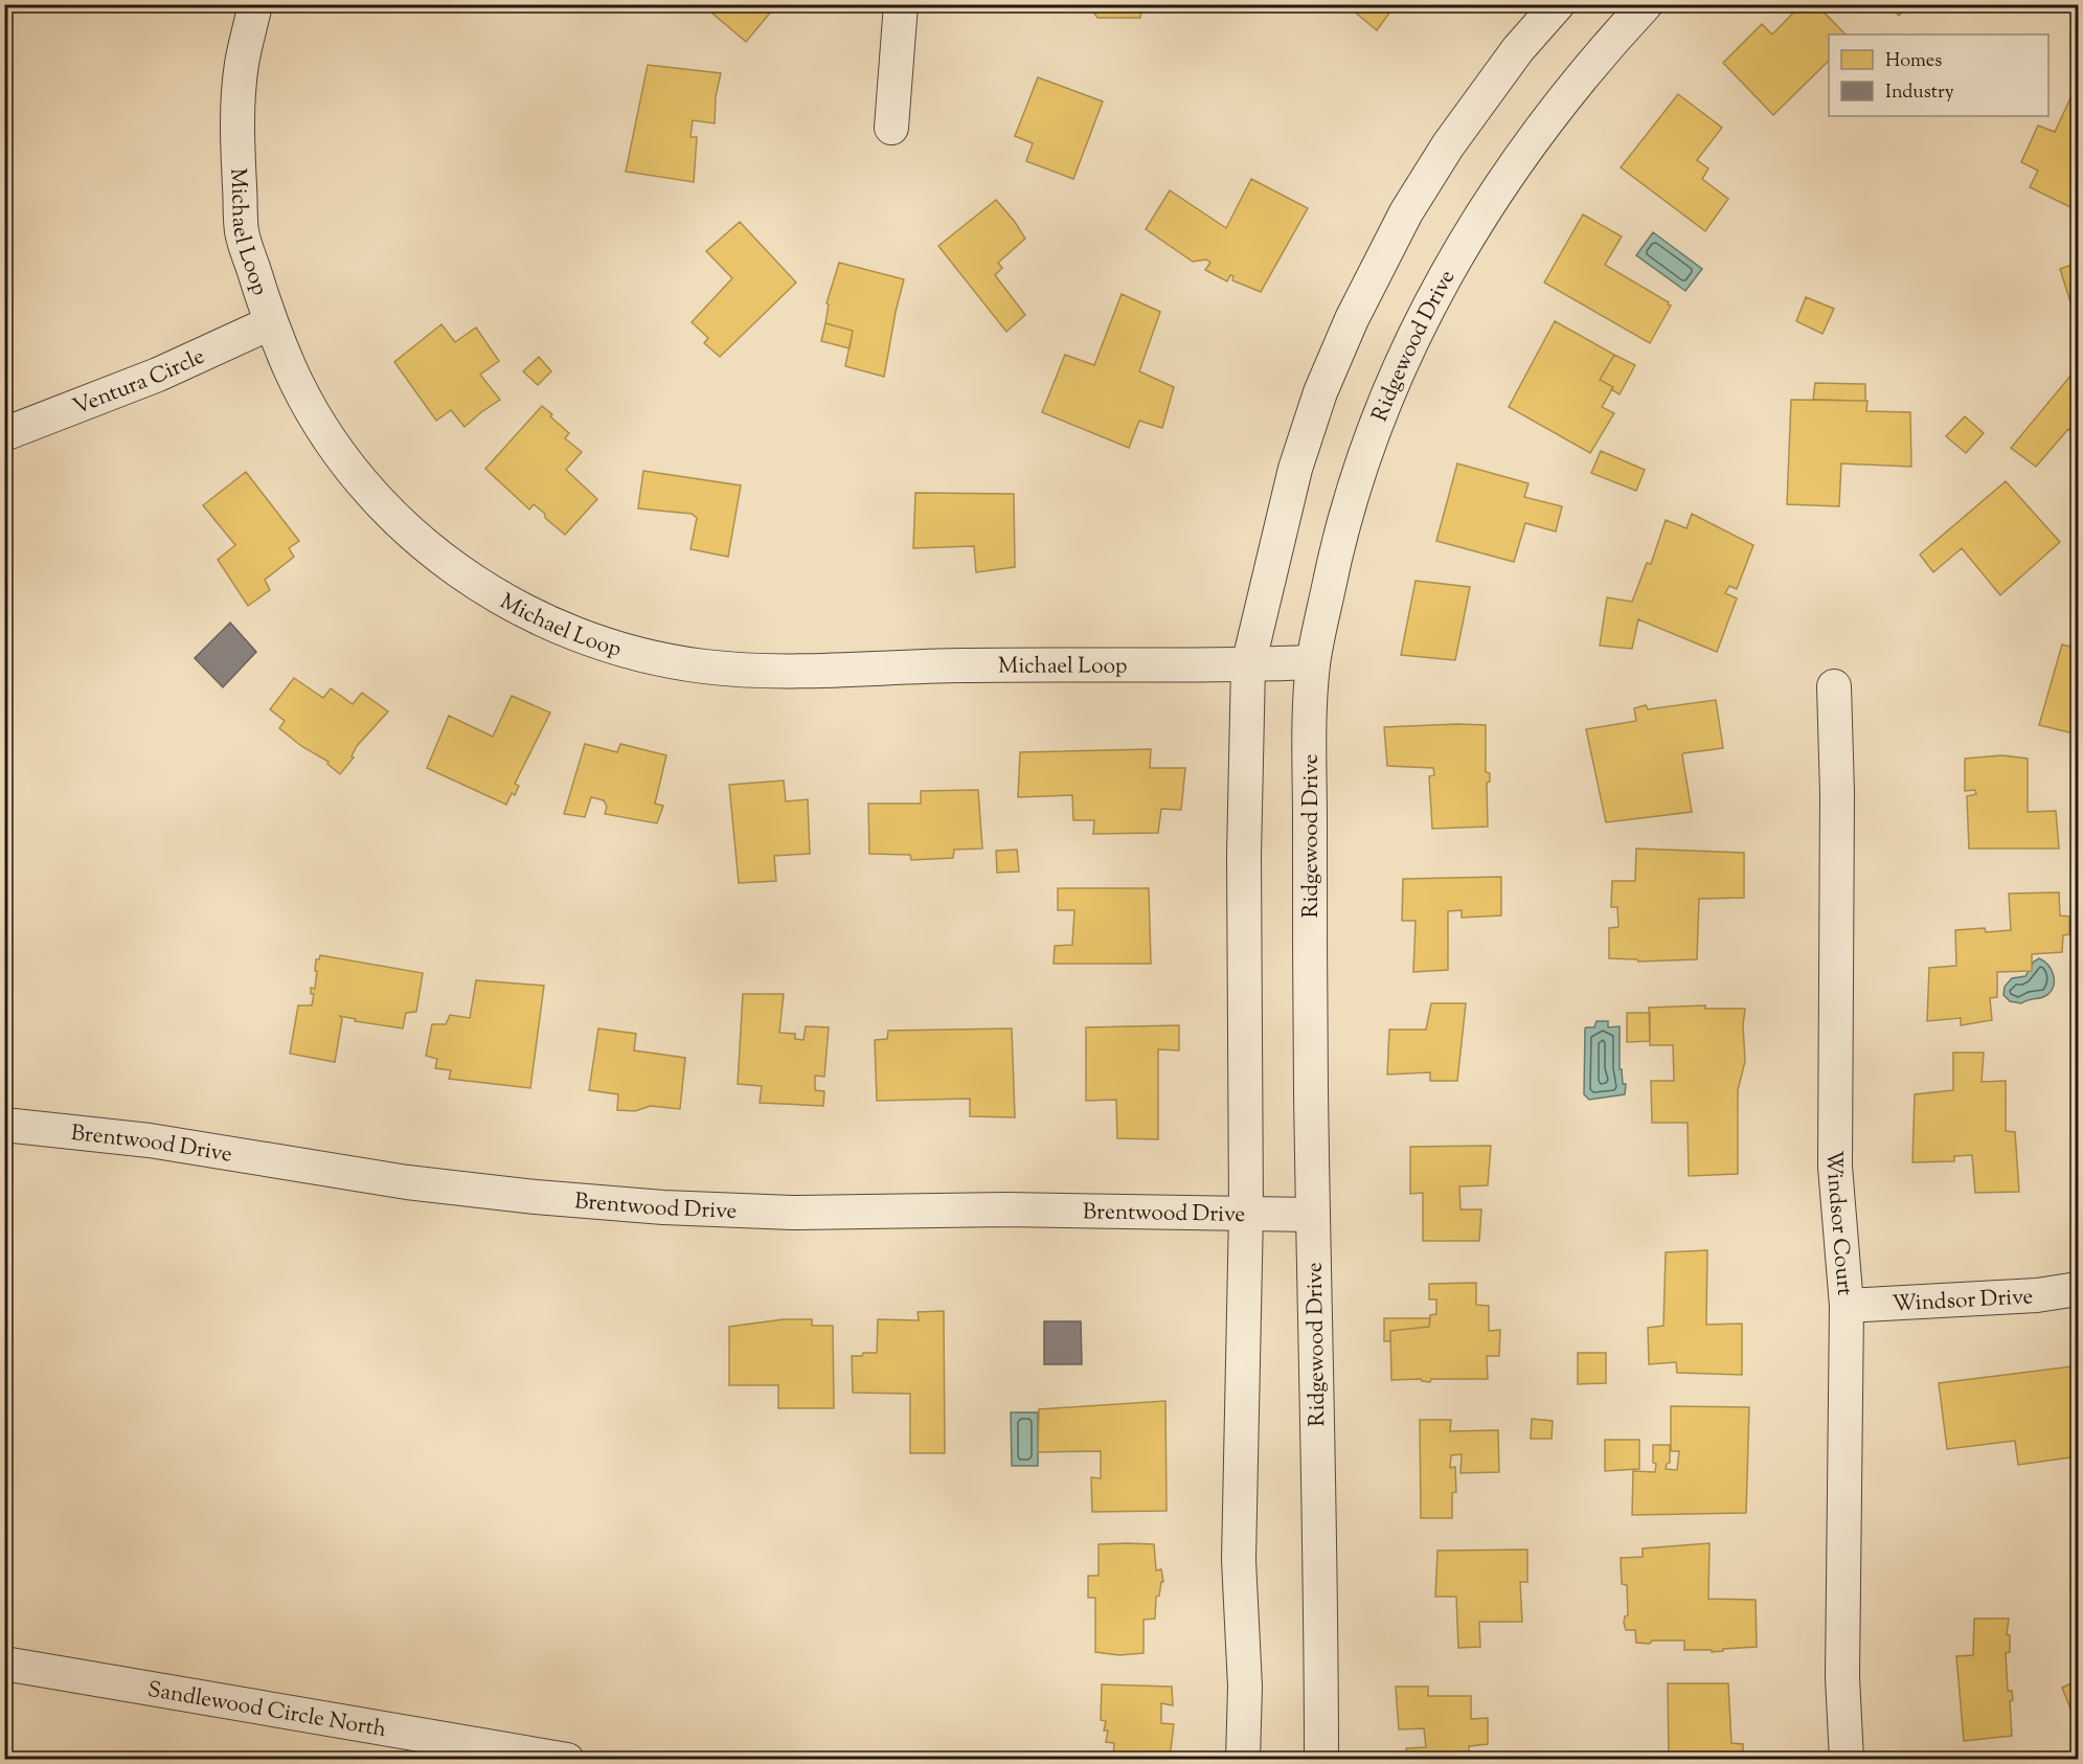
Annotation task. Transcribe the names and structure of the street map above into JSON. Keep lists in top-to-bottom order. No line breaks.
{"streets":{"street":["Michael Loop","Ridgewood Drive","Ventura Circle","Brentwood Drive","Windsor Court","Windsor Drive","Sandlewood Circle North"]},"crossings":[["Michael Loop","Ridgewood Drive"],["Michael Loop","Ventura Circle"],["Ridgewood Drive","Brentwood Drive"],["Windsor Court","Windsor Drive"]],"legend":["Homes","Industry"]}
